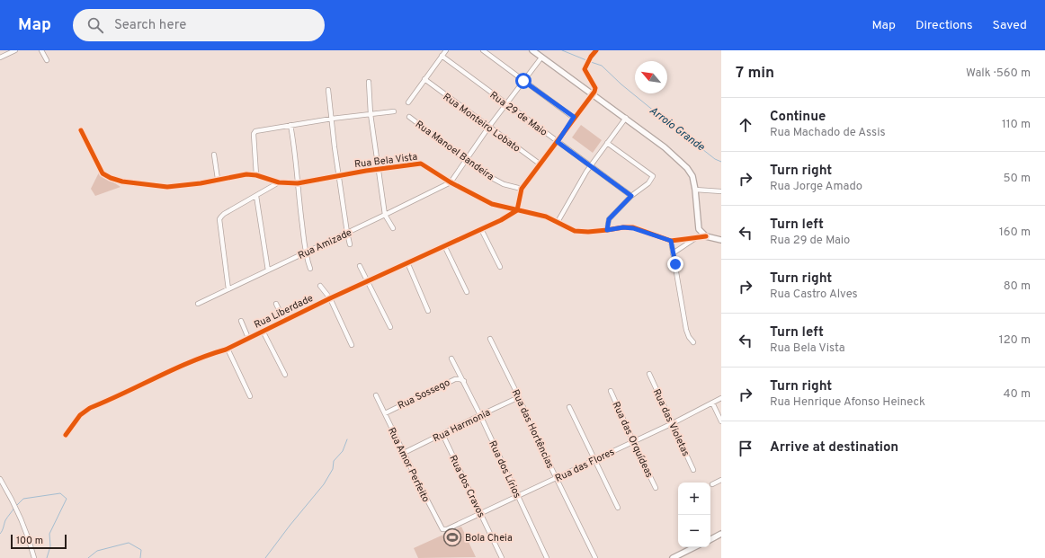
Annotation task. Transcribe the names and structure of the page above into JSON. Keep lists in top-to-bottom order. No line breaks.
{"streets":{"main road":["Rua Bela Vista"],"street":["Rua 29 de Maio","Rua Monteiro Lobato","Rua Manoel Bandeira","Rua Amizade","Rua Liberdade","Rua Sossego","Rua das Violetas","Rua Harmonia","Rua das Hortências","Rua das Orquídeas","Rua Amor Perfeito","Rua das Flores","Rua dos Lírios","Rua dos Cravos"]},"crossings":[["Rua Bela Vista","Rua Amizade"],["Rua Bela Vista","Rua Liberdade"],["Rua Sossego","Rua Amor Perfeito"],["Rua Sossego","Rua dos Lírios"],["Rua das Violetas","Rua das Flores"],["Rua Harmonia","Rua das Hortências"],["Rua Harmonia","Rua Amor Perfeito"],["Rua Harmonia","Rua dos Lírios"],["Rua Harmonia","Rua dos Cravos"],["Rua das Hortências","Rua das Flores"],["Rua das Orquídeas","Rua das Flores"],["Rua Amor Perfeito","Rua das Flores"],["Rua das Flores","Rua dos Lírios"],["Rua das Flores","Rua dos Cravos"]],"water":["Arroio Grande"],"places":{"sports":["Bola Cheia"]},"scale_bar":"100 m","north":"top left","page":{"header":"Map","search":"Search here","nav":["Map","Directions","Saved"],"heading":["7 min","Walk · 560 m"],"list":[["Continue","Rua Machado de Assis","110 m"],["Turn right","Rua Jorge Amado","50 m"],["Turn left","Rua 29 de Maio","160 m"],["Turn right","Rua Castro Alves","80 m"],["Turn left","Rua Bela Vista","120 m"],["Turn right","Rua Henrique Afonso Heineck","40 m"],"Arrive at destination"],"map_buttons":["+","−"],"scale":"100 m"}}
